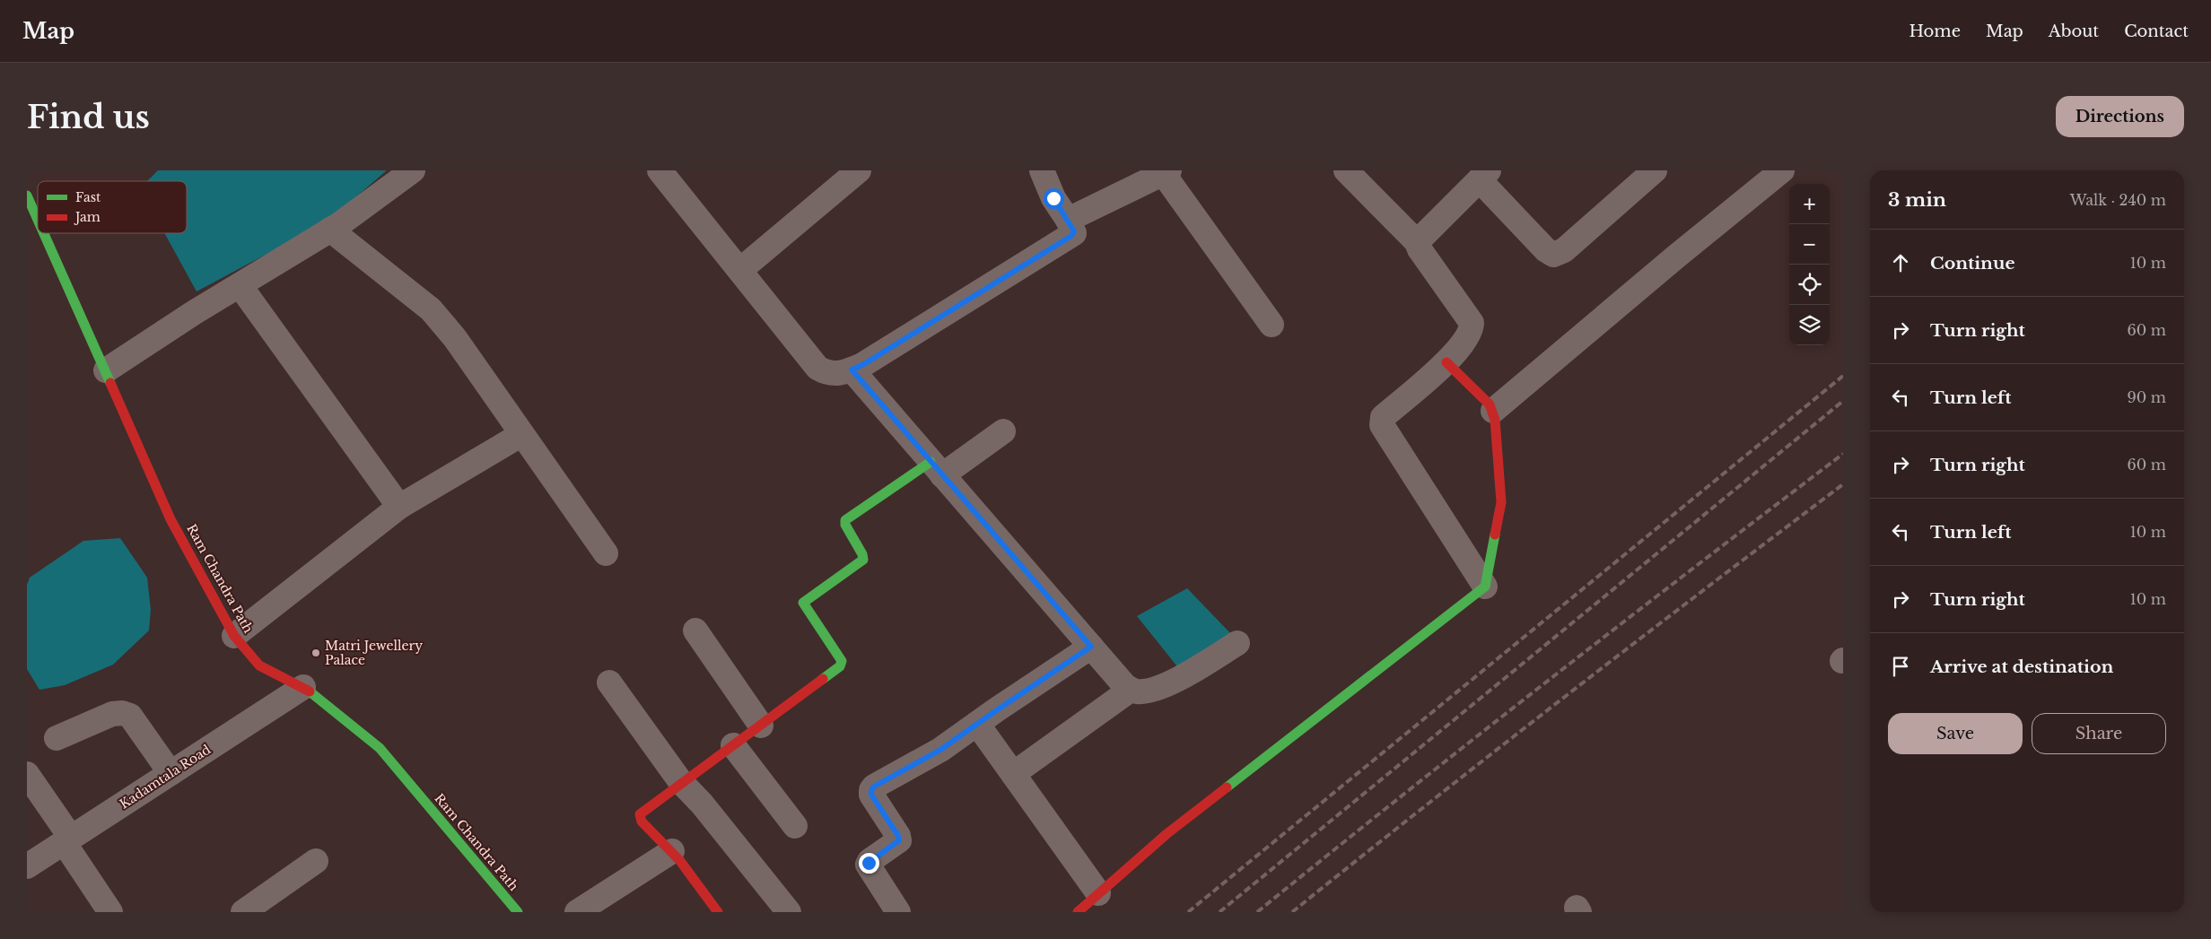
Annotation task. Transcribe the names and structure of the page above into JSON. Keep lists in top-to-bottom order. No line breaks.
{"streets":{"street":["Ram Chandra Path","Kadamtala Road"]},"crossings":[["Ram Chandra Path","Kadamtala Road"]],"places":["Matri Jewellery Palace"],"legend":["Fast","Jam"],"page":{"header":"Map","nav":["Home","Map","About","Contact"],"buttons":["Directions",["Save","Share"]],"title":"Find us","heading":["3 min","Walk · 240 m"],"map_buttons":["+","−"],"list":[["Continue","10 m"],["Turn right","60 m"],["Turn left","90 m"],["Turn right","60 m"],["Turn left","10 m"],["Turn right","10 m"],"Arrive at destination"]}}
